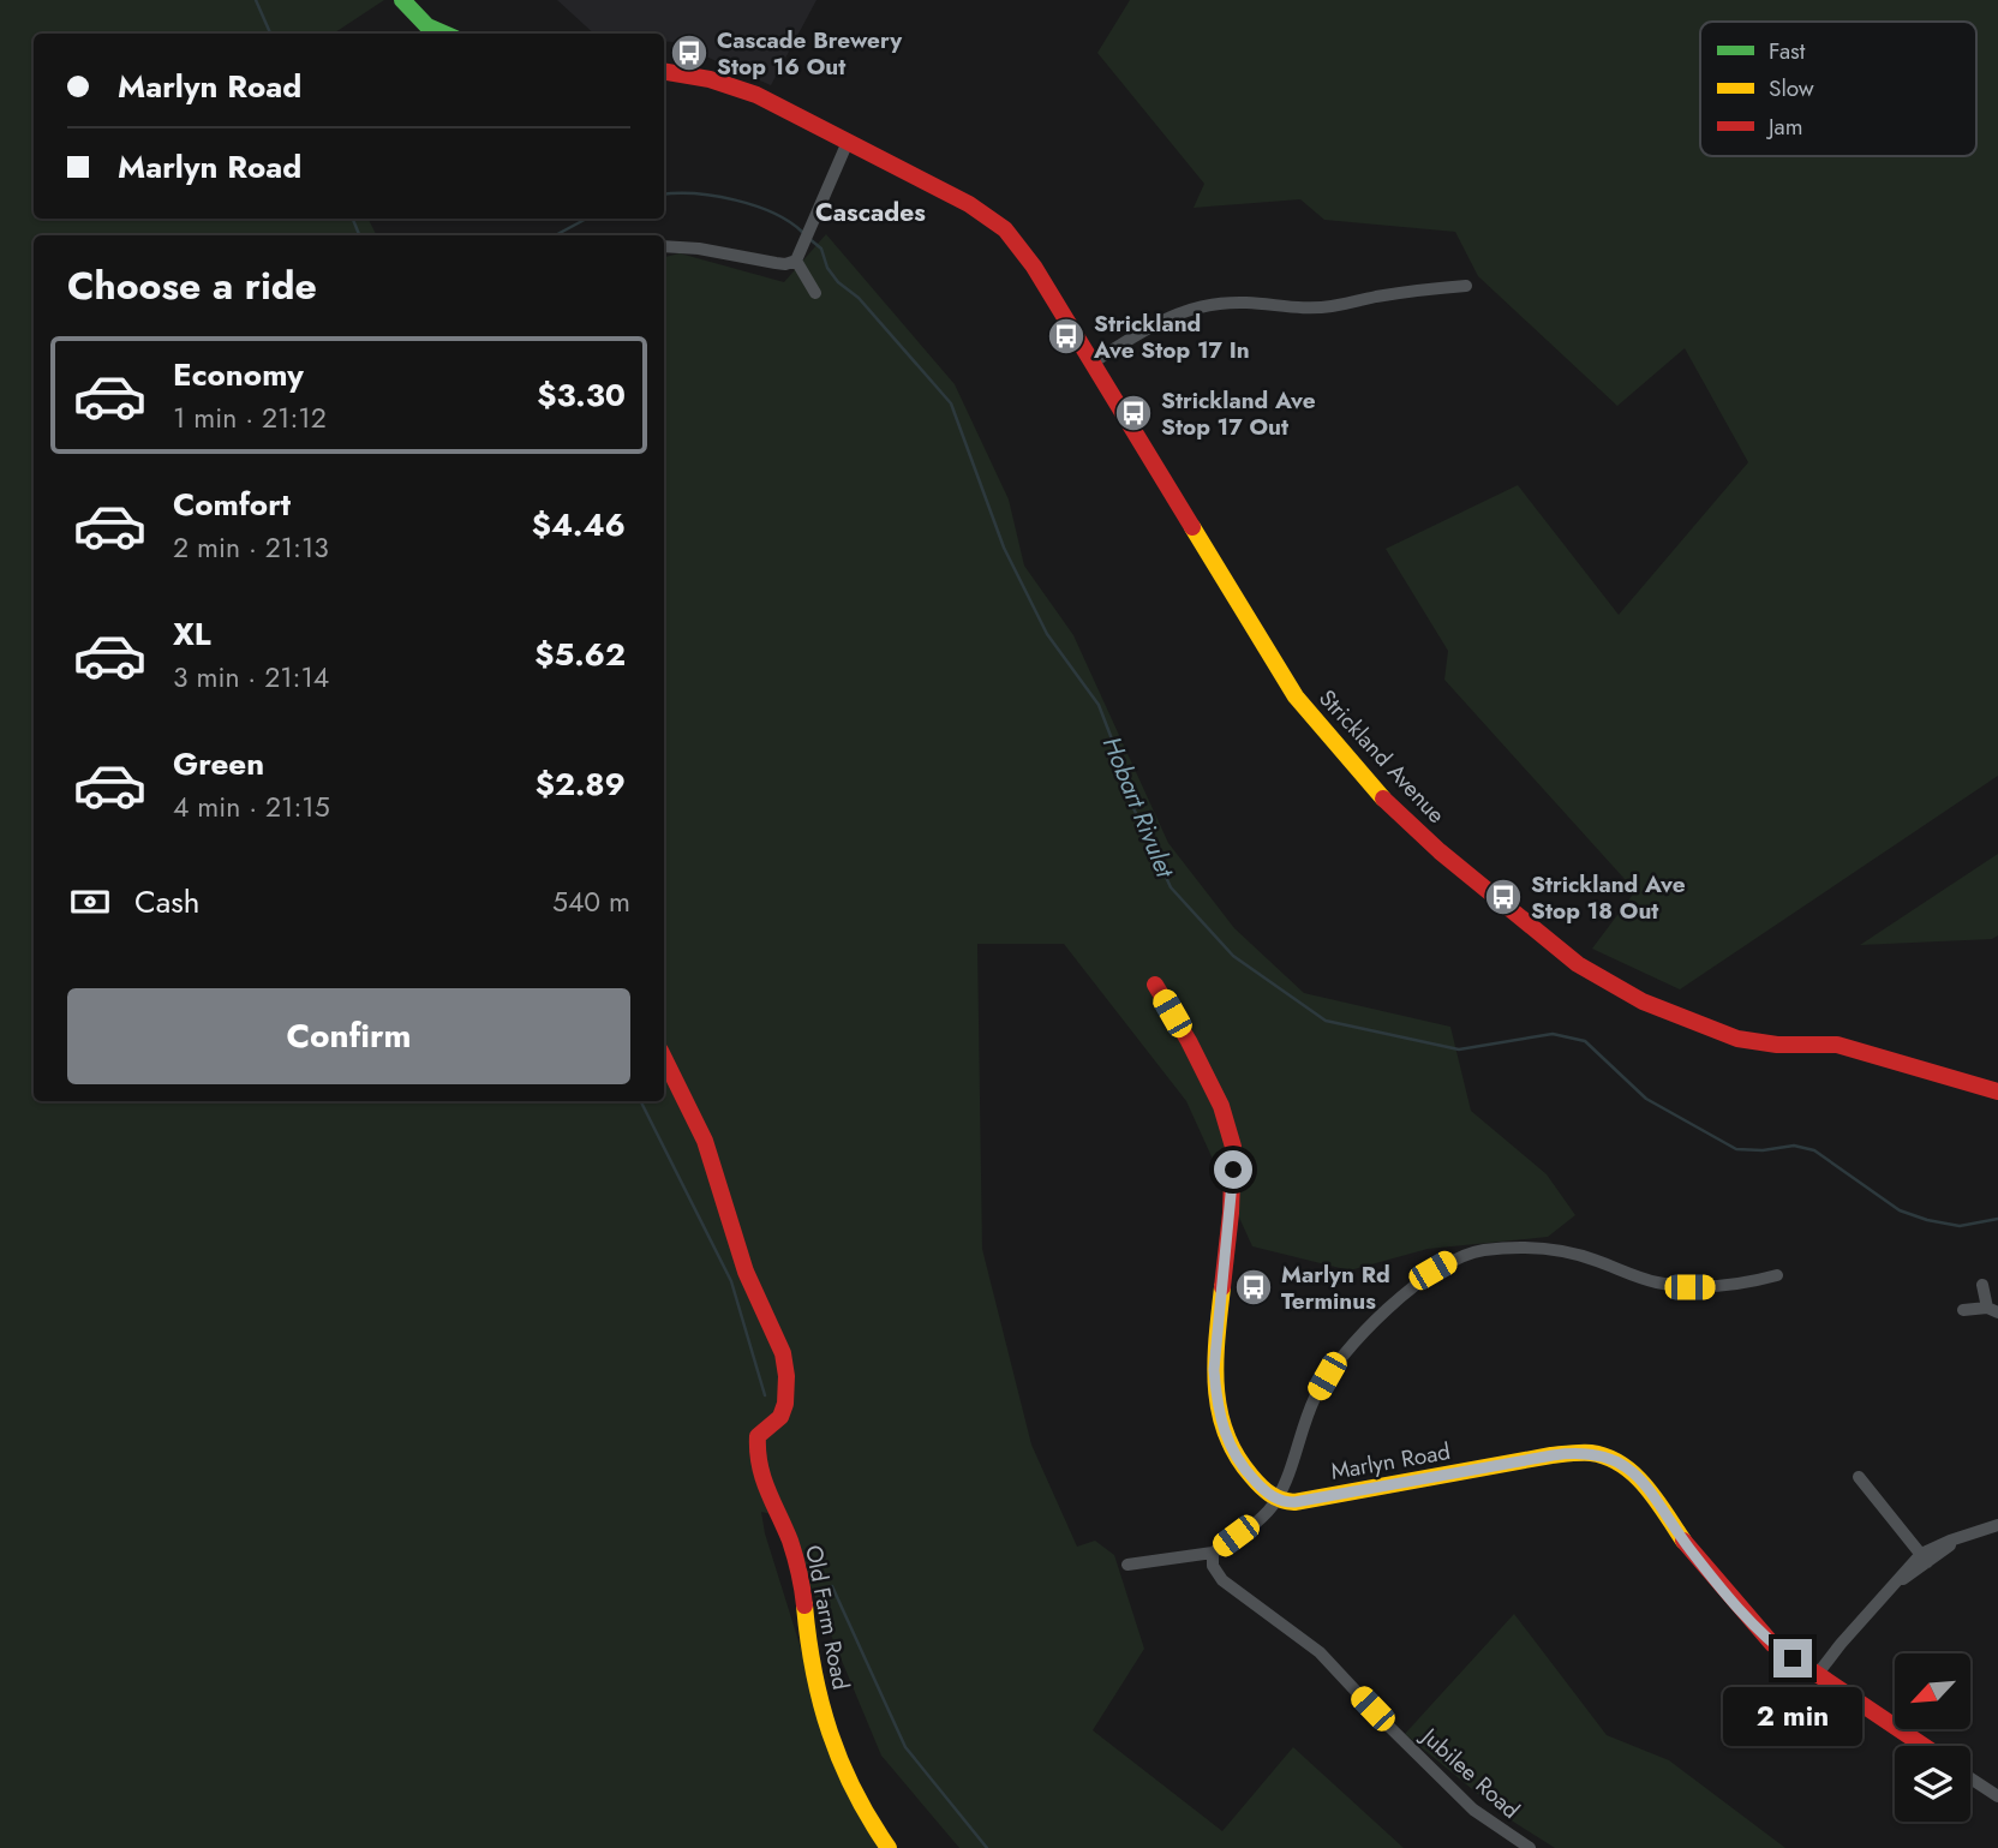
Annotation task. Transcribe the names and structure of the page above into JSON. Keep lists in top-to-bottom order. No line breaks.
{"streets":{"street":["Strickland Avenue","Marlyn Road","Old Farm Road","Jubilee Road"]},"districts":["Cascades"],"water":["Hobart Rivulet"],"places":{"bus stop":["Cascade Brewery Stop 16 Out","Strickland Ave Stop 17 In","Strickland Ave Stop 17 Out","Strickland Ave Stop 18 Out","Marlyn Rd Terminus"]},"legend":["Fast","Slow","Jam"],"north":"bottom left","page":{"banner":["Marlyn Road","Marlyn Road"],"heading":"Choose a ride","list":[{"name":"Economy","note":"1 min · 21:12","value":"$3.30"},{"name":"Comfort","note":"2 min · 21:13","value":"$4.46"},{"name":"XL","note":"3 min · 21:14","value":"$5.62"},{"name":"Green","note":"4 min · 21:15","value":"$2.89"}],"pay":["Cash","540 m"],"buttons":"Confirm","bubble":"2 min"}}
